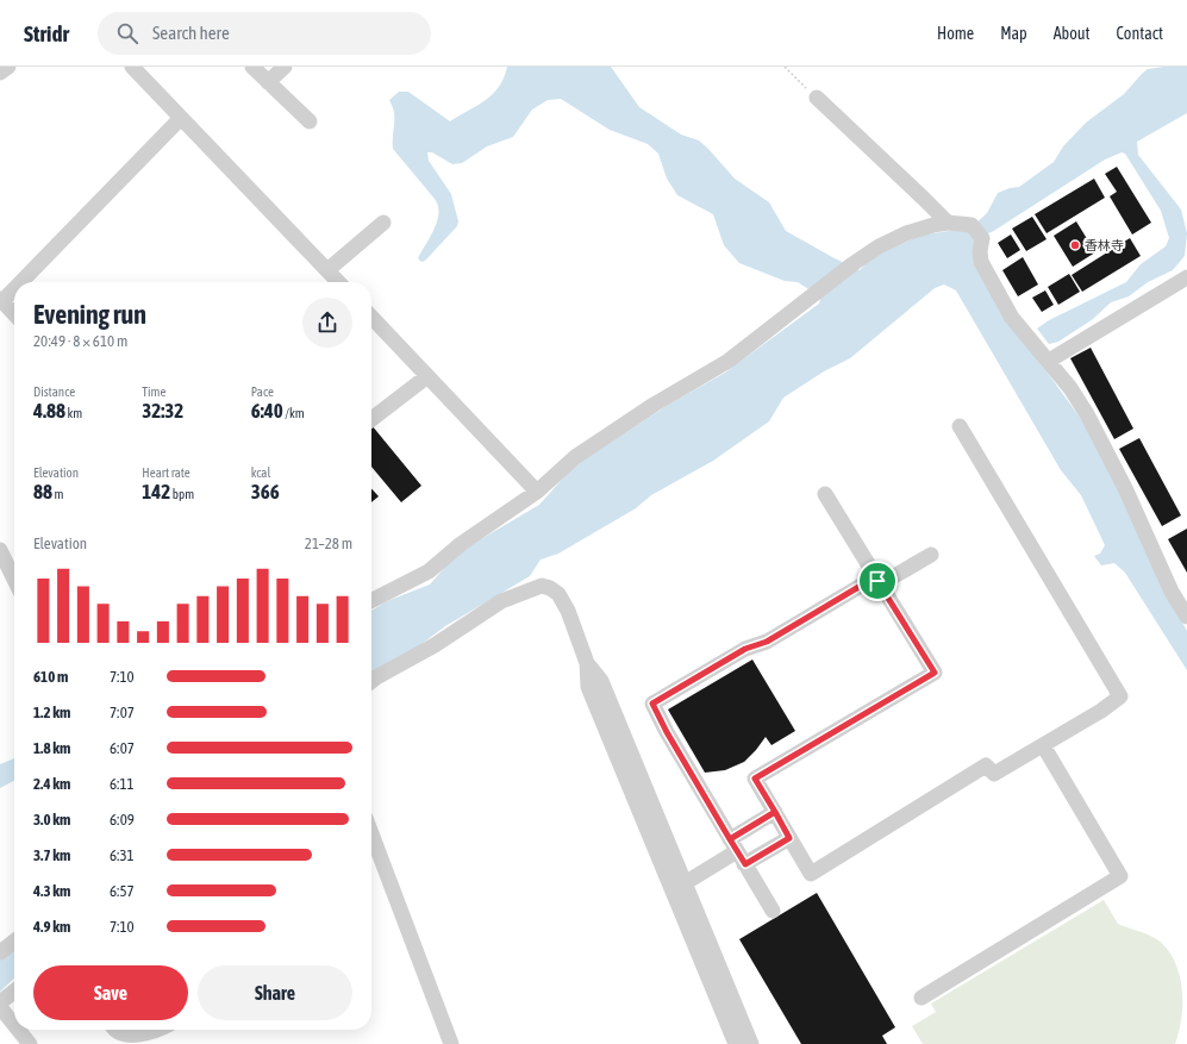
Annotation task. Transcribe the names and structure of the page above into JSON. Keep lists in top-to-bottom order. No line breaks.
{"places":["香林寺"],"page":{"header":"Stridr","search":"Search here","nav":["Home","Map","About","Contact"],"heading":["Evening run","20:49 · 8 × 610 m"],"stats":[["Distance","4.88 km"],["Time","32:32"],["Pace","6:40 /km"],["Elevation","88 m"],["Heart rate","142 bpm"],["kcal","366"]],"chart":["Elevation","21–28 m"],"list":[{"name":"610 m","note":"7:10"},{"name":"1.2 km","note":"7:07"},{"name":"1.8 km","note":"6:07"},{"name":"2.4 km","note":"6:11"},{"name":"3.0 km","note":"6:09"},{"name":"3.7 km","note":"6:31"},{"name":"4.3 km","note":"6:57"},{"name":"4.9 km","note":"7:10"}],"buttons":["Save","Share"]}}
